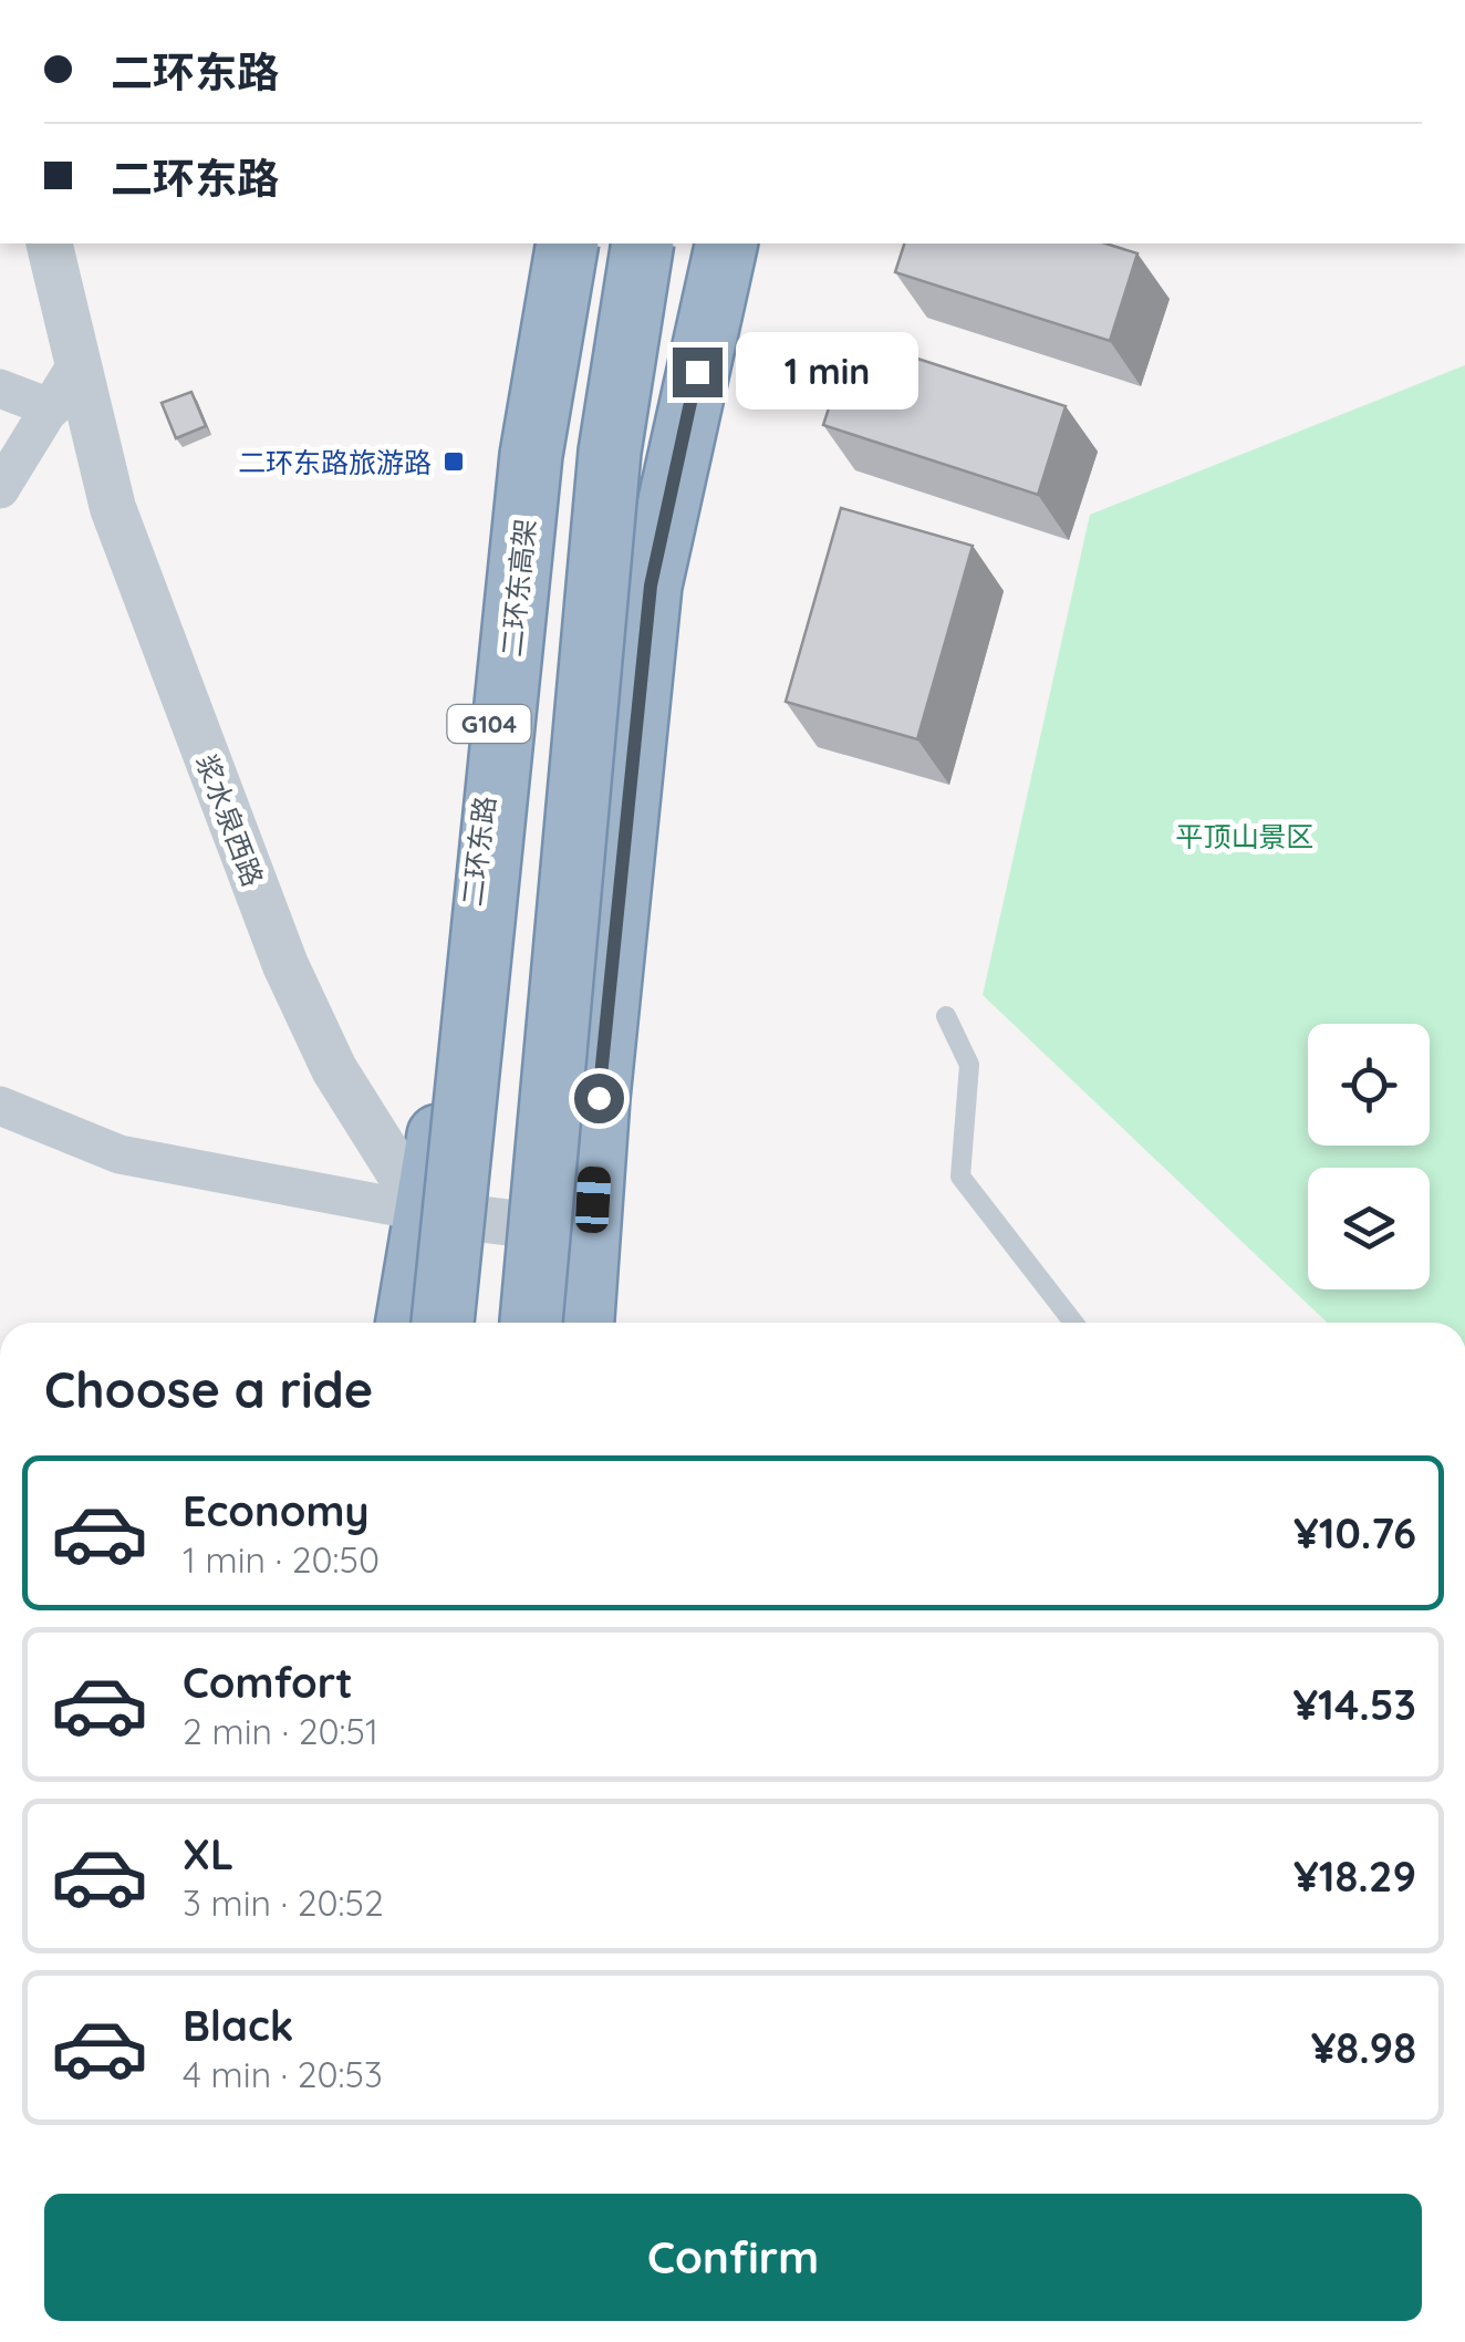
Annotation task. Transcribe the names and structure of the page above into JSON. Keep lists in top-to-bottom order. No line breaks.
{"streets":{"highway":["二环东高架","G104","二环东路"],"street":["浆水泉西路"]},"crossings":[["浆水泉西路","二环东路"]],"parks":["平顶山景区"],"places":{"transit":["二环东路旅游路"]},"page":{"banner":["二环东路","二环东路"],"bubble":"1 min","heading":"Choose a ride","list":[{"name":"Economy","note":"1 min · 20:50","value":"¥10.76"},{"name":"Comfort","note":"2 min · 20:51","value":"¥14.53"},{"name":"XL","note":"3 min · 20:52","value":"¥18.29"},{"name":"Black","note":"4 min · 20:53","value":"¥8.98"}],"buttons":"Confirm"}}
